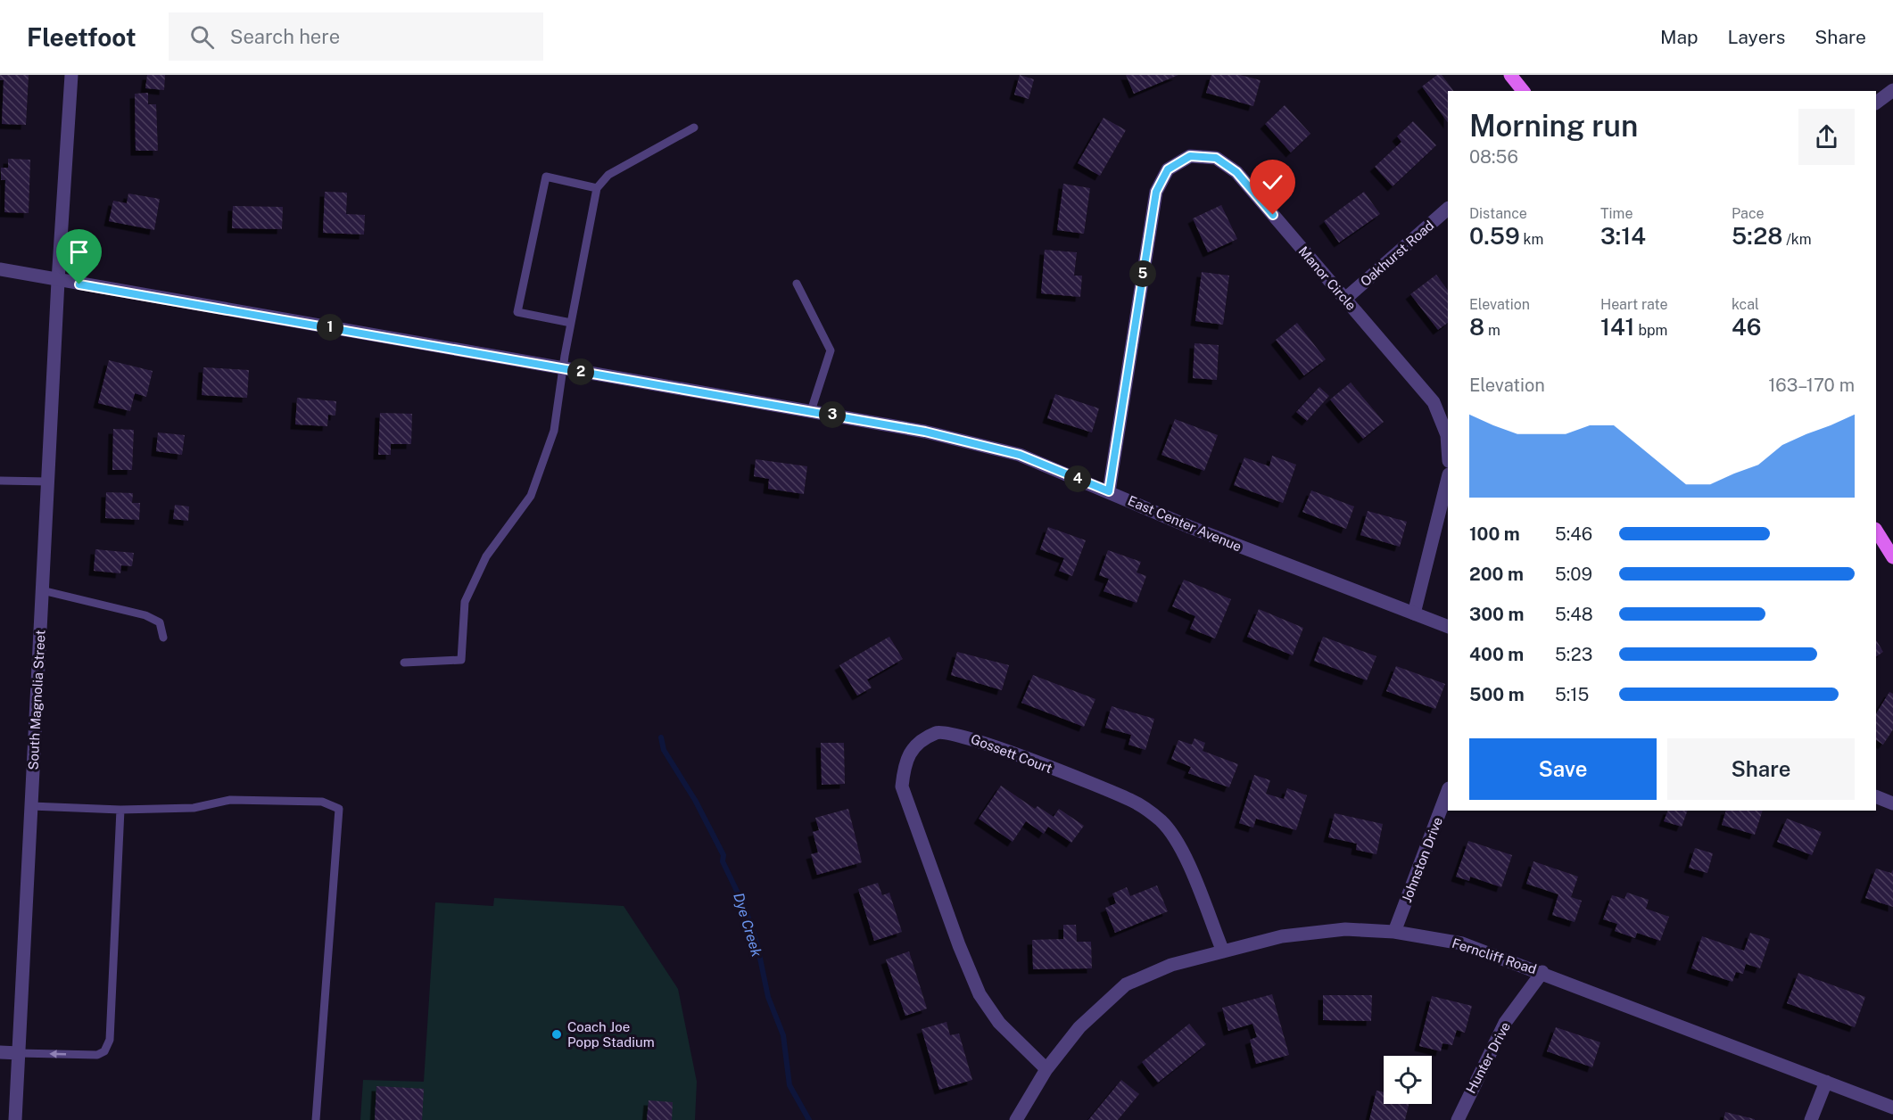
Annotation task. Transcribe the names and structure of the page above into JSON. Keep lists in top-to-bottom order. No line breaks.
{"streets":{"street":["Oakhurst Road","Manor Circle","East Center Avenue","South Magnolia Street","Gossett Court","Johnston Drive","Ferncliff Road","Hunter Drive"]},"crossings":[["Oakhurst Road","Manor Circle"],["Manor Circle","East Center Avenue"],["East Center Avenue","South Magnolia Street"],["Gossett Court","Ferncliff Road"],["Johnston Drive","Ferncliff Road"],["Ferncliff Road","Hunter Drive"]],"water":["Dye Creek"],"places":["Coach Joe Popp Stadium"],"page":{"header":"Fleetfoot","search":"Search here","nav":["Map","Layers","Share"],"heading":["Morning run","08:56"],"stats":[["Distance","0.59 km"],["Time","3:14"],["Pace","5:28 /km"],["Elevation","8 m"],["Heart rate","141 bpm"],["kcal","46"]],"pins":["5","1","2","3","4"],"chart":["Elevation","163–170 m"],"list":[{"name":"100 m","note":"5:46"},{"name":"200 m","note":"5:09"},{"name":"300 m","note":"5:48"},{"name":"400 m","note":"5:23"},{"name":"500 m","note":"5:15"}],"buttons":["Save","Share"]}}
